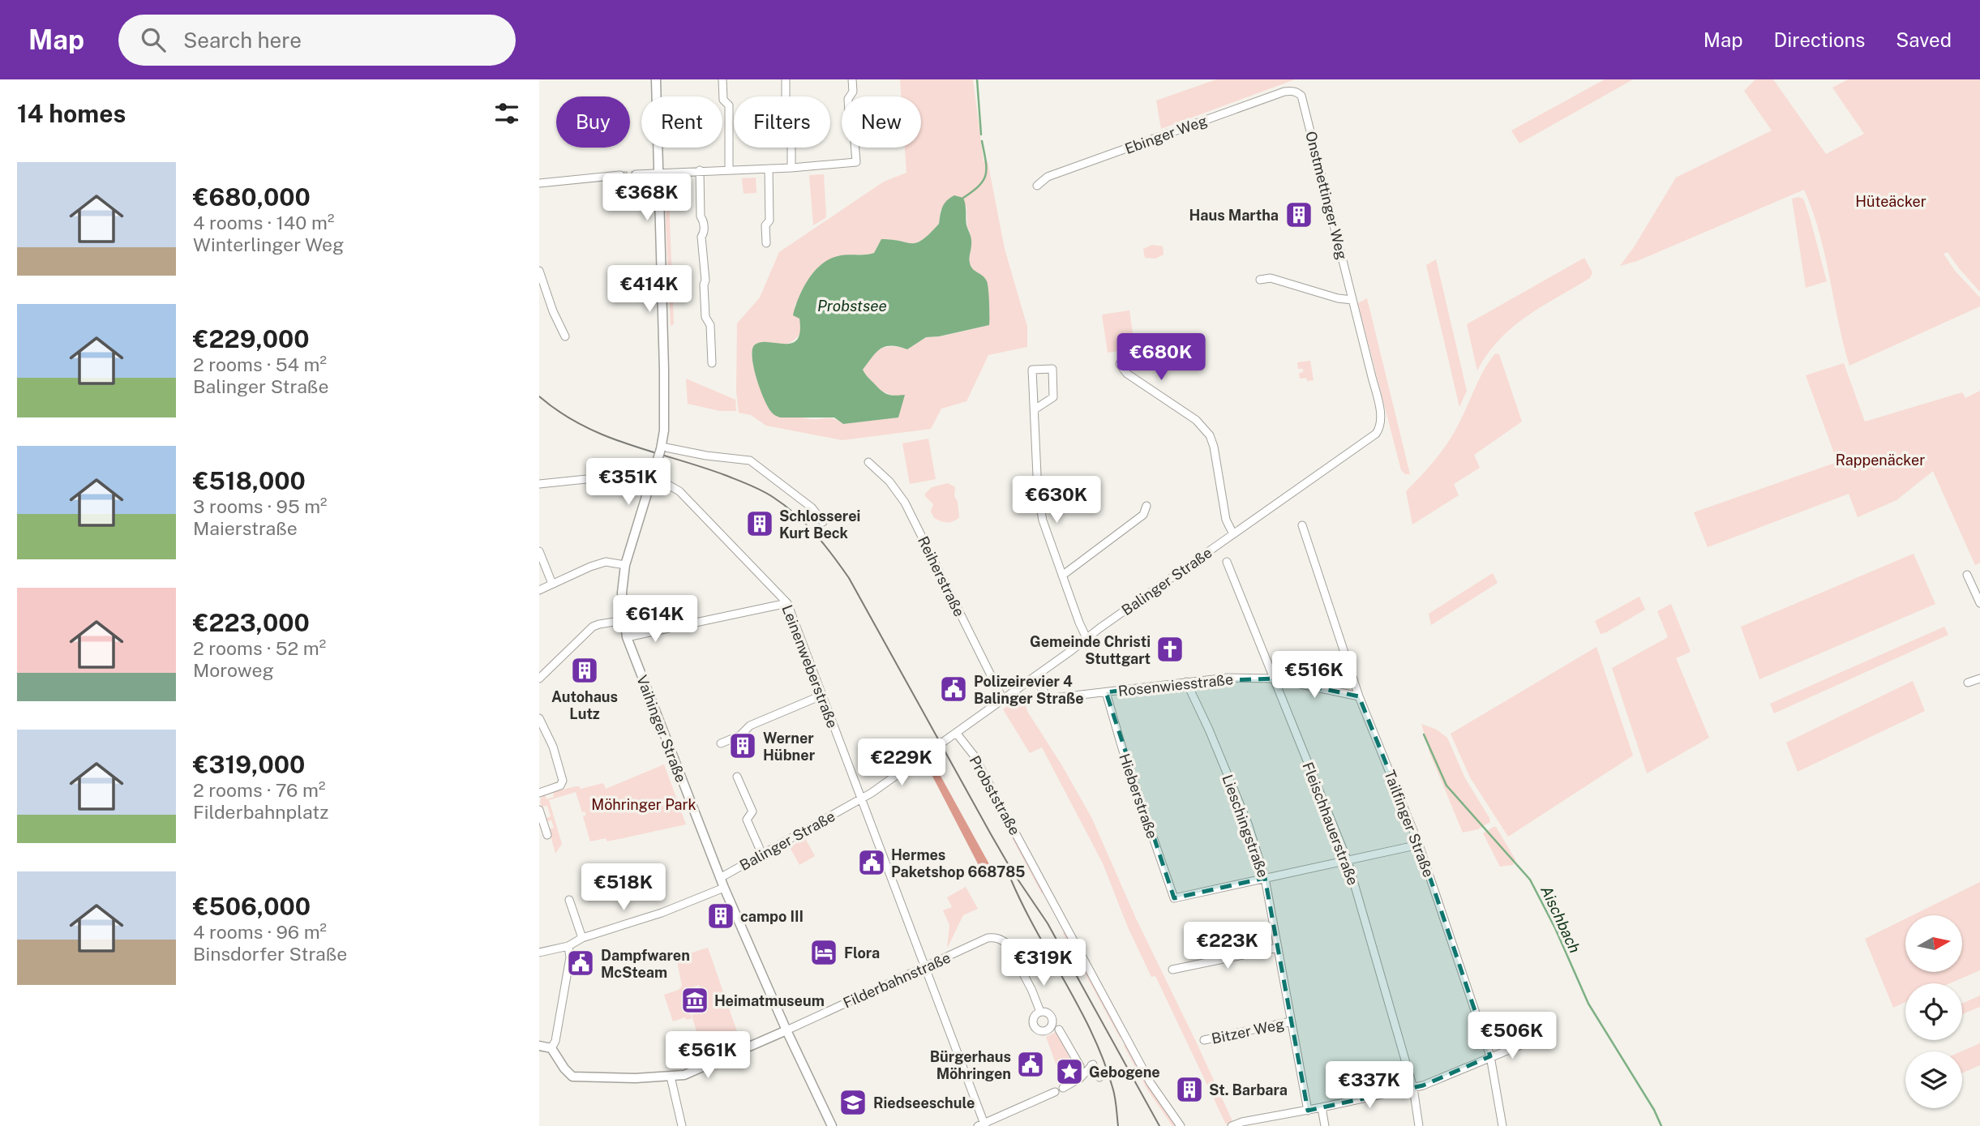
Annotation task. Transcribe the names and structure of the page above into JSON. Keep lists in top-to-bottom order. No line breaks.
{"streets":{"main road":["Vaihinger Straße","Filderbahnstraße"],"street":["Ebinger Weg","Onstmettinger Weg","Reiherstraße","Balinger Straße","Leinenweberstraße","Rosenwiesstraße","Probststraße","Hieberstraße","Fleischhauerstraße","Tailfinger Straße","Lieschingstraße","Bitzer Weg"]},"crossings":[["Ebinger Weg","Onstmettinger Weg"],["Onstmettinger Weg","Balinger Straße"],["Reiherstraße","Balinger Straße"],["Balinger Straße","Leinenweberstraße"],["Balinger Straße","Rosenwiesstraße"],["Balinger Straße","Vaihinger Straße"],["Balinger Straße","Probststraße"],["Leinenweberstraße","Vaihinger Straße"],["Leinenweberstraße","Filderbahnstraße"],["Rosenwiesstraße","Hieberstraße"],["Rosenwiesstraße","Fleischhauerstraße"],["Rosenwiesstraße","Tailfinger Straße"],["Rosenwiesstraße","Lieschingstraße"],["Vaihinger Straße","Filderbahnstraße"],["Hieberstraße","Lieschingstraße"],["Lieschingstraße","Bitzer Weg"]],"water":["Probstsee","Aischbach"],"parks":["Hüteäcker","Rappenäcker","Möhringer Park"],"places":{"building":["Haus Martha","Schlosserei Kurt Beck","Autohaus Lutz","Werner Hübner","campo III","St. Barbara"],"church":["Gemeinde Christi Stuttgart"],"public building":["Polizeirevier 4 Balinger Straße","Hermes Paketshop 668785","Dampfwaren McSteam","Bürgerhaus Möhringen"],"hotel":["Flora"],"museum":["Heimatmuseum"],"place":["Gebogene"],"school or university":["Riedseeschule"]},"north":"right","page":{"header":"Map","search":"Search here","nav":["Map","Directions","Saved"],"heading":"14 homes","chip":["Buy","Rent","Filters","New"],"list":[{"name":"€680,000","note":"4 rooms · 140 m² · Winterlinger Weg"},{"name":"€229,000","note":"2 rooms · 54 m² · Balinger Straße"},{"name":"€518,000","note":"3 rooms · 95 m² · Maierstraße"},{"name":"€223,000","note":"2 rooms · 52 m² · Moroweg"},{"name":"€319,000","note":"2 rooms · 76 m² · Filderbahnplatz"},{"name":"€506,000","note":"4 rooms · 96 m² · Binsdorfer Straße"}],"price":["€368K","€414K","€680K","€351K","€630K","€614K","€516K","€229K","€518K","€223K","€319K","€506K","€561K","€337K"]}}
